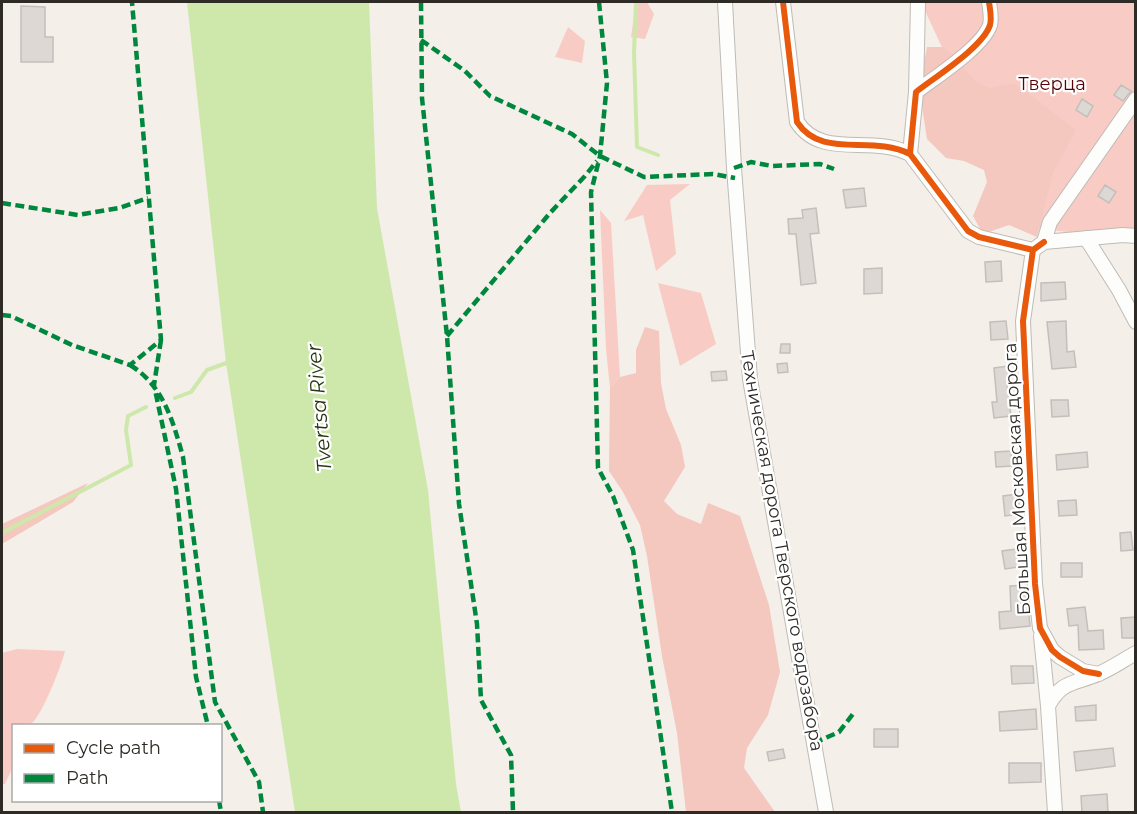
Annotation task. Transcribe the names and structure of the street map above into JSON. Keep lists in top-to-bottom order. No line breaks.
{"streets":{"street":["Большая Московская дорога","Техническая дорога Тверского водозабора"]},"water":["Tvertsa River"],"parks":["Тверца"],"legend":["Cycle path","Path"]}
